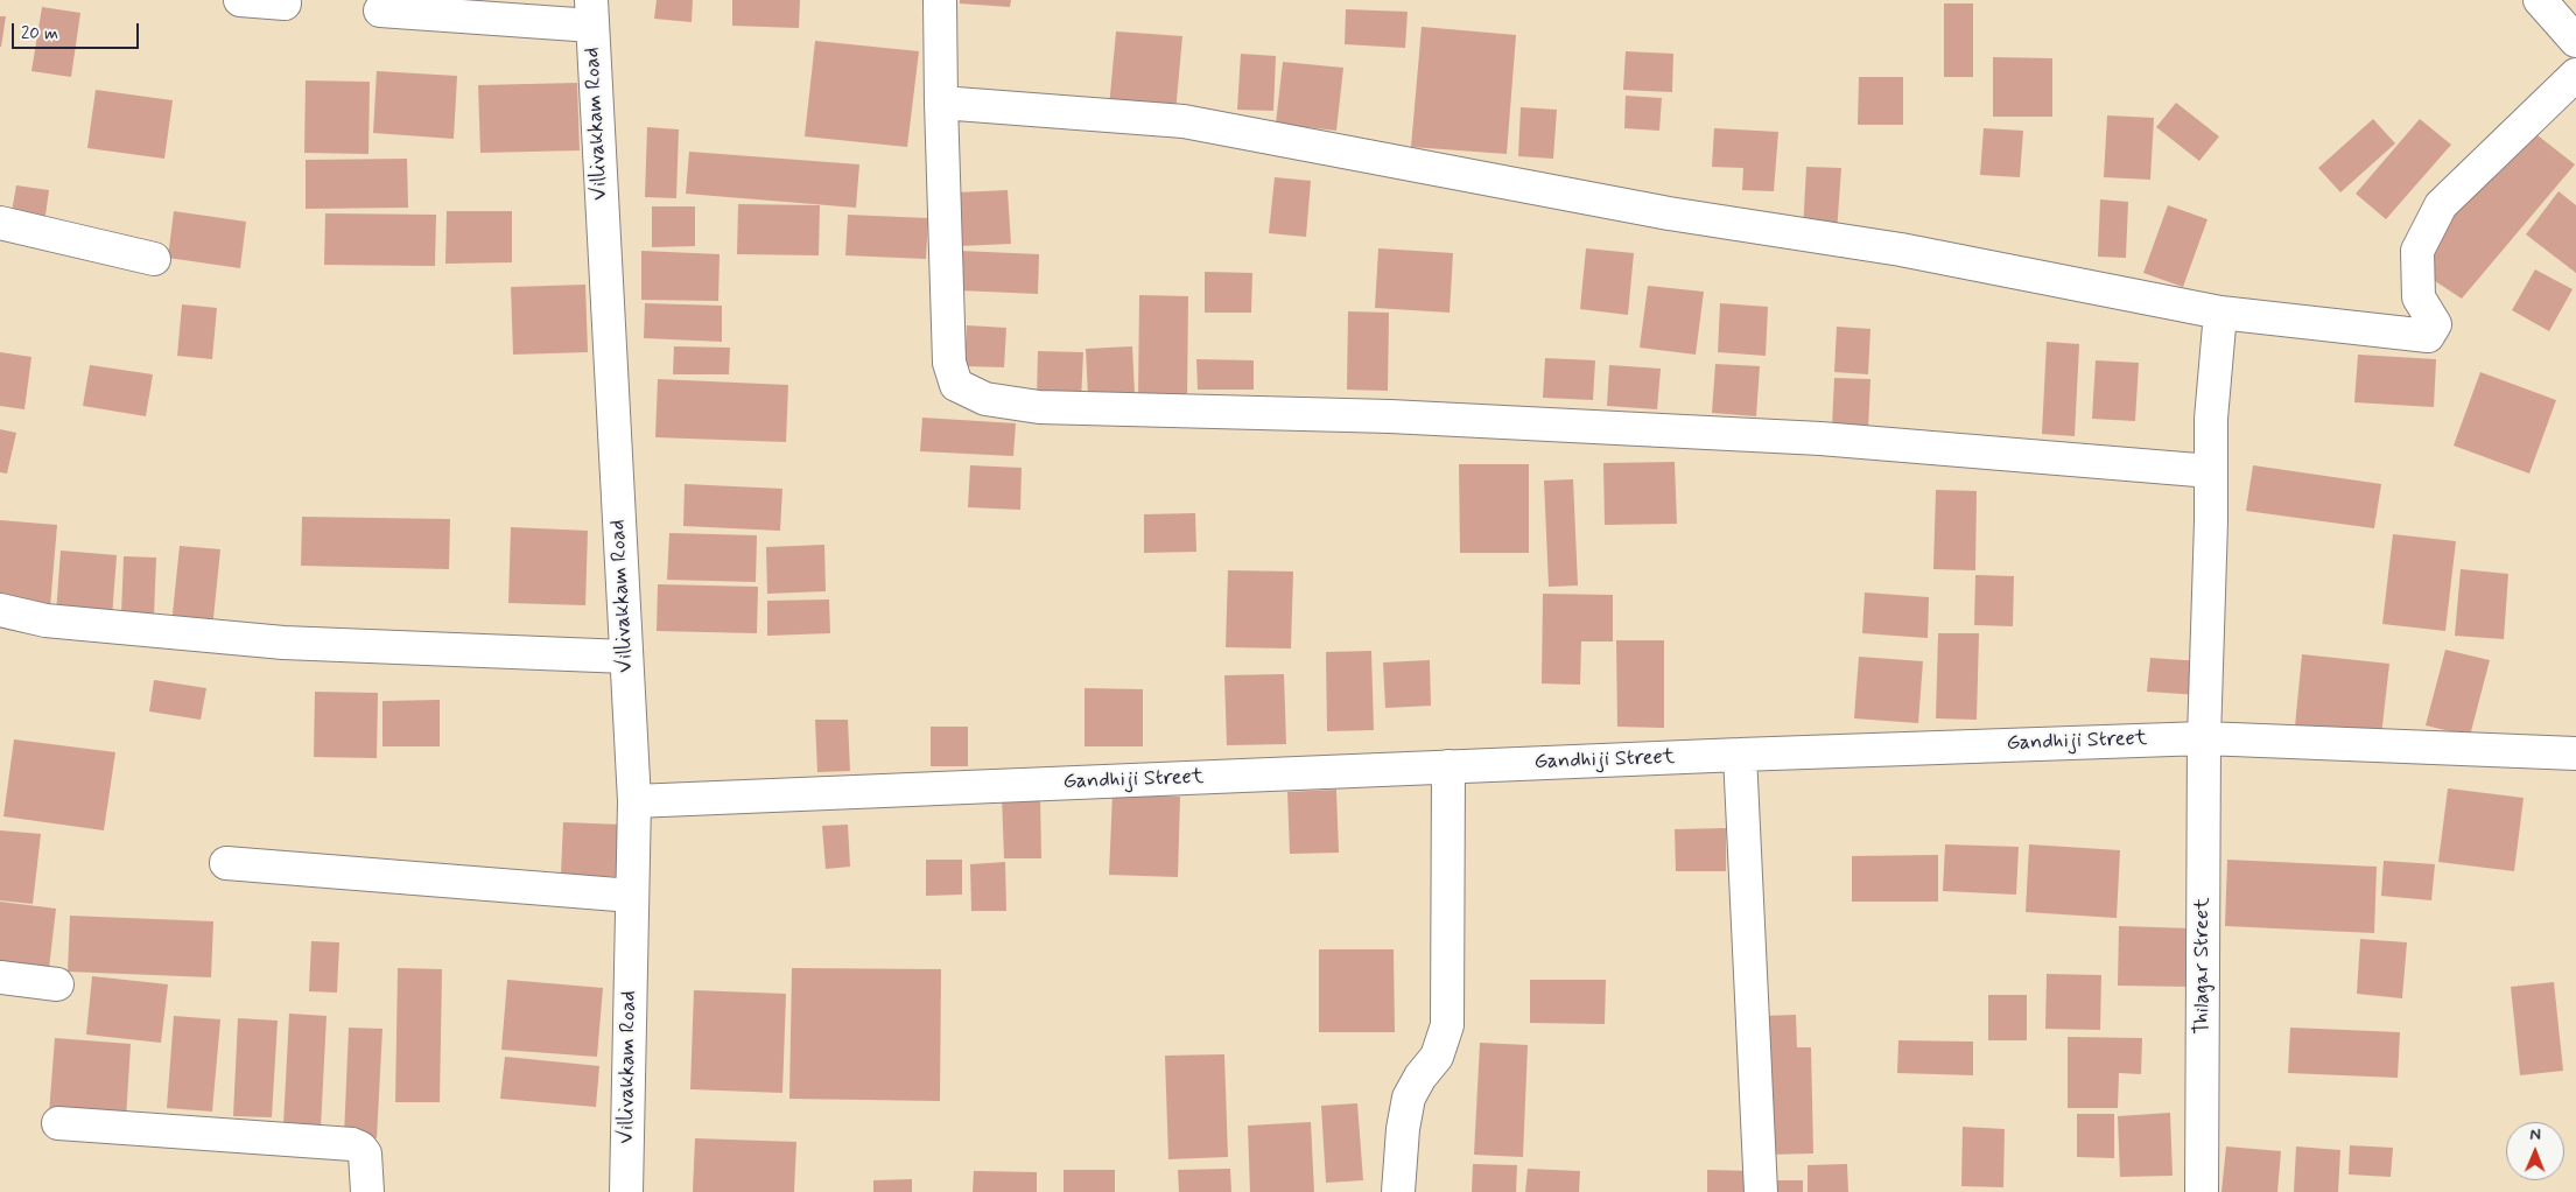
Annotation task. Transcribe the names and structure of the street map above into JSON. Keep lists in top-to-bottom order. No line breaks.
{"streets":{"street":["Villivakkam Road","Gandhiji Street","Thilagar Street"]},"crossings":[["Villivakkam Road","Gandhiji Street"],["Gandhiji Street","Thilagar Street"]],"scale_bar":"20 m","north":"top"}
